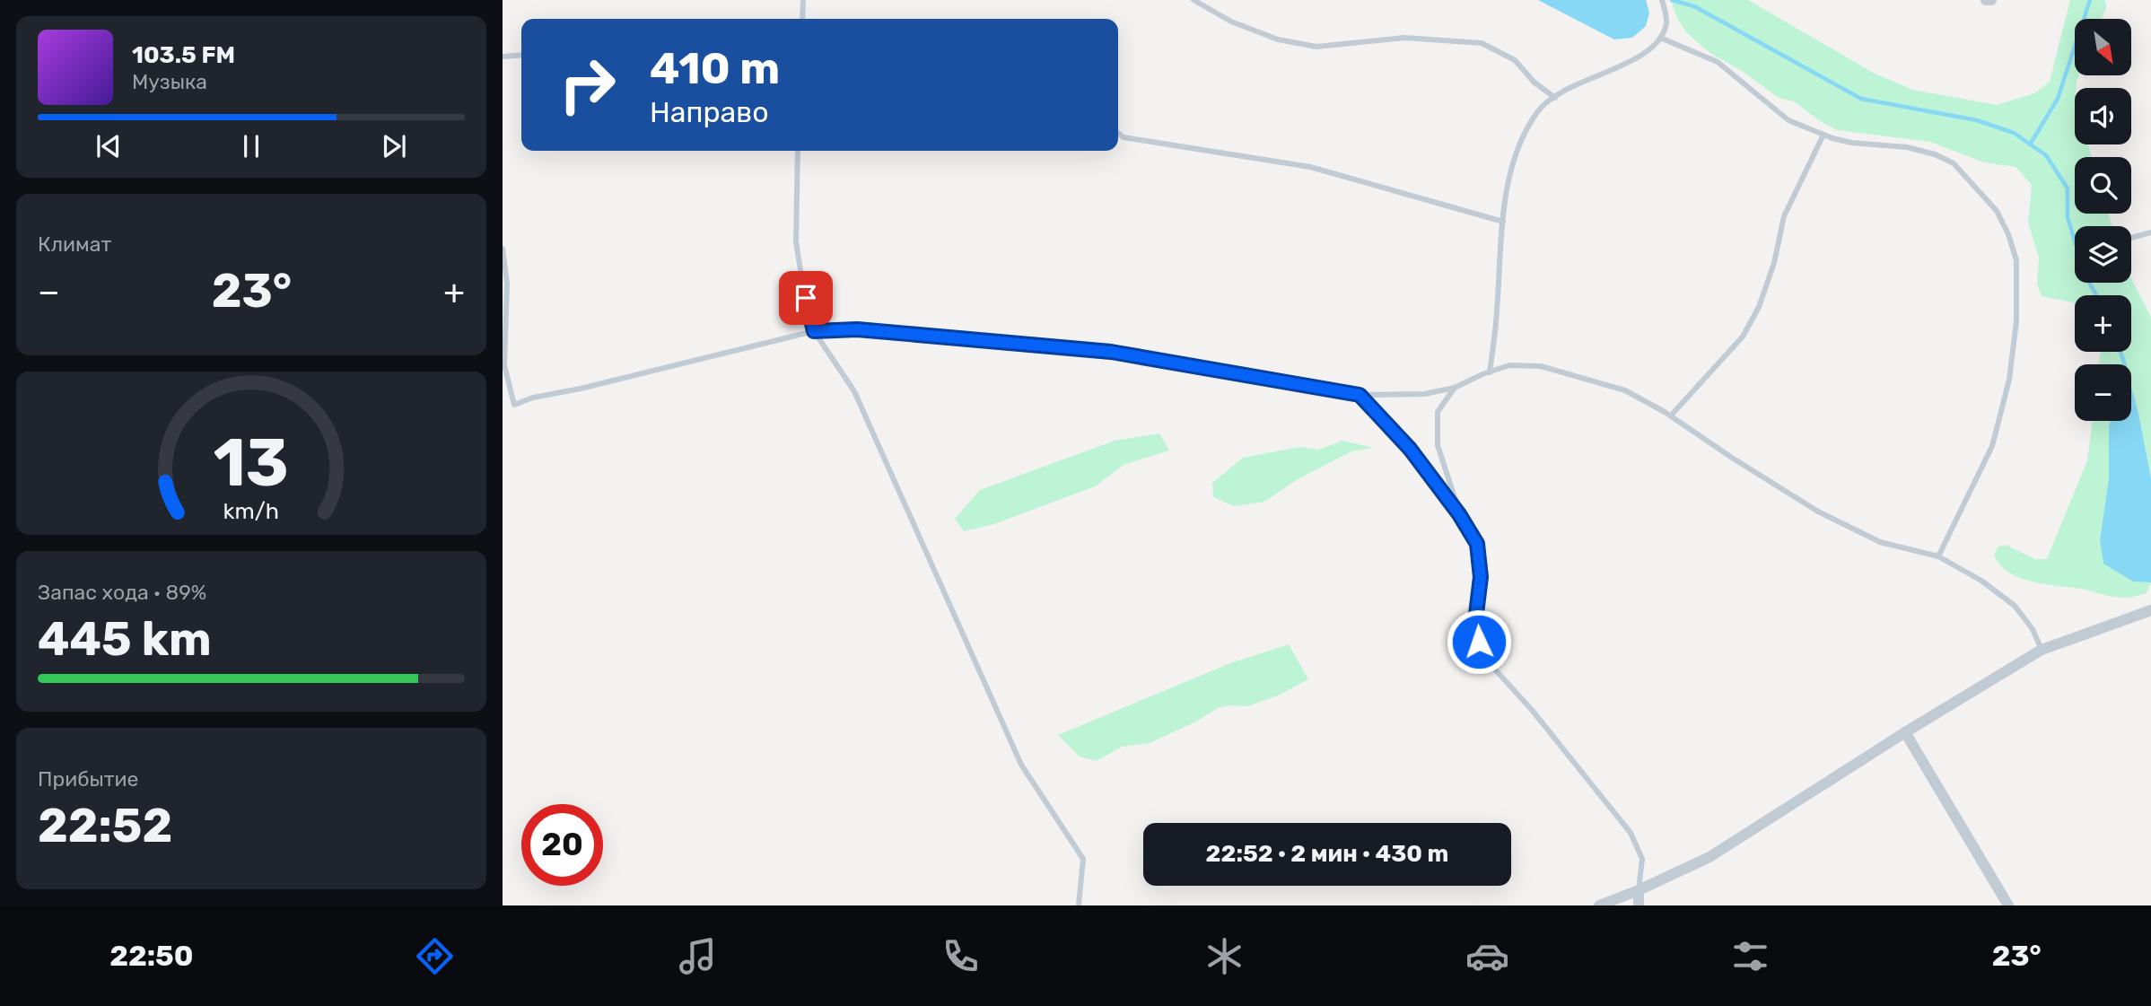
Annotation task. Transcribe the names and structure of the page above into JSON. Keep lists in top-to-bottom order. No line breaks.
{"north":"bottom right","page":{"map_buttons":["+","−"],"turn":["410 m","Направо"],"song":["103.5 FM","Музыка"],"tile":["Климат",["Запас хода · 89%","445 km"],["Прибытие","22:52"]],"heat":["−","23°","+"],"limit":"20","trip":"22:52 · 2 мин · 430 m","tabs":["22:50","23°"],"gauge":["13","km/h"]}}
